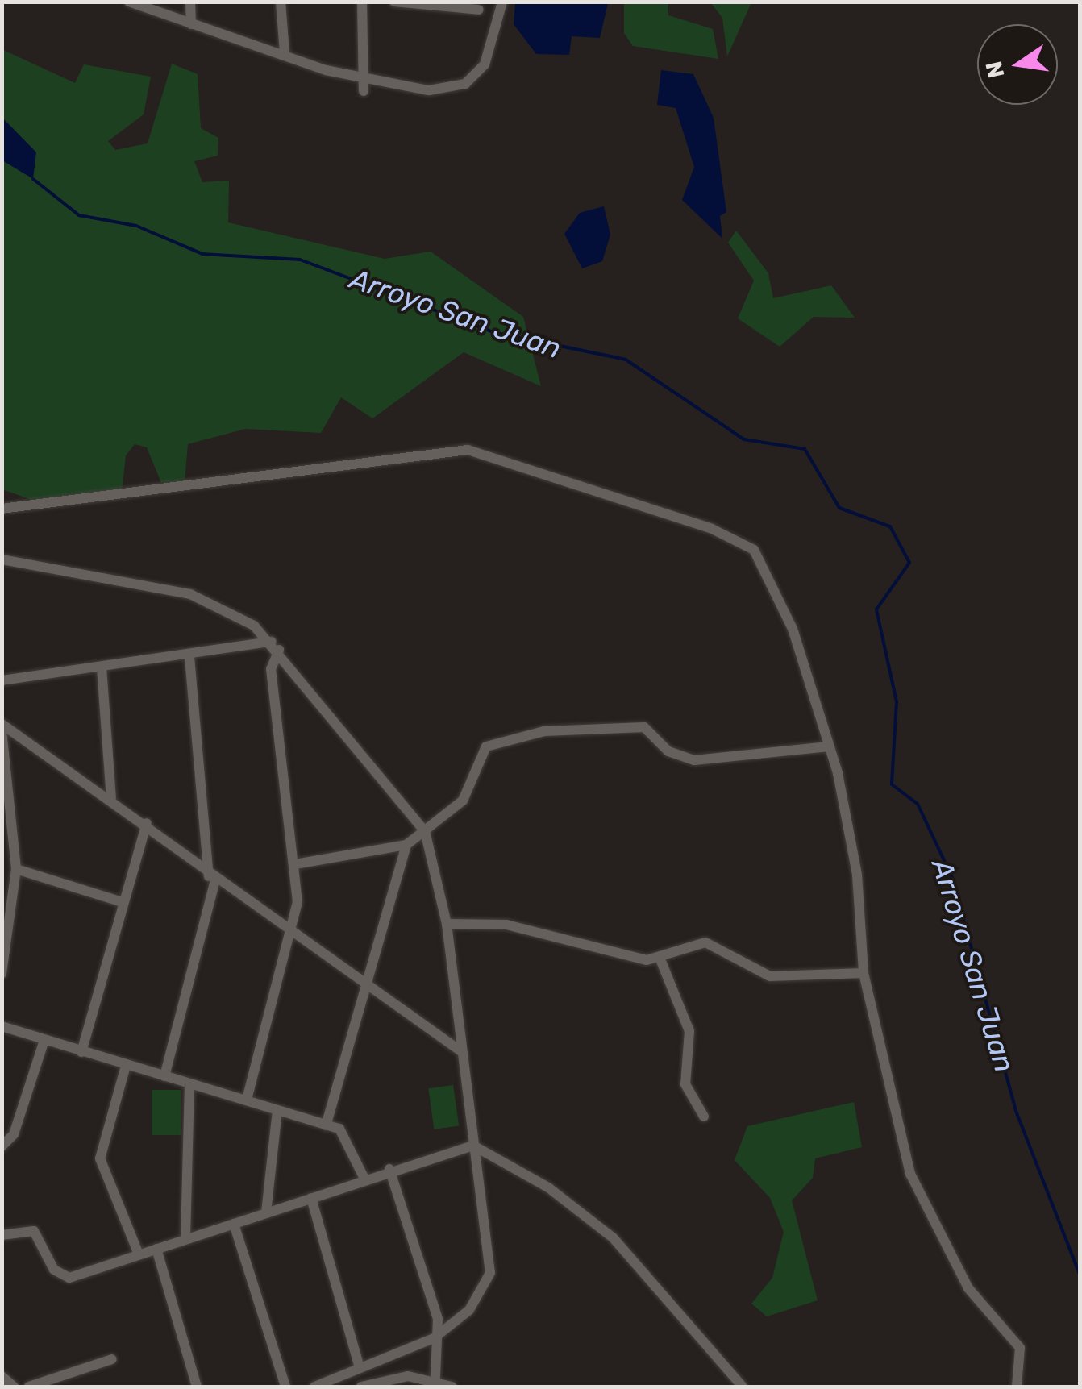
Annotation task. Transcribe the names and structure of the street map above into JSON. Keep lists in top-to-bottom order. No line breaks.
{"water":["Arroyo San Juan"],"north":"left"}
